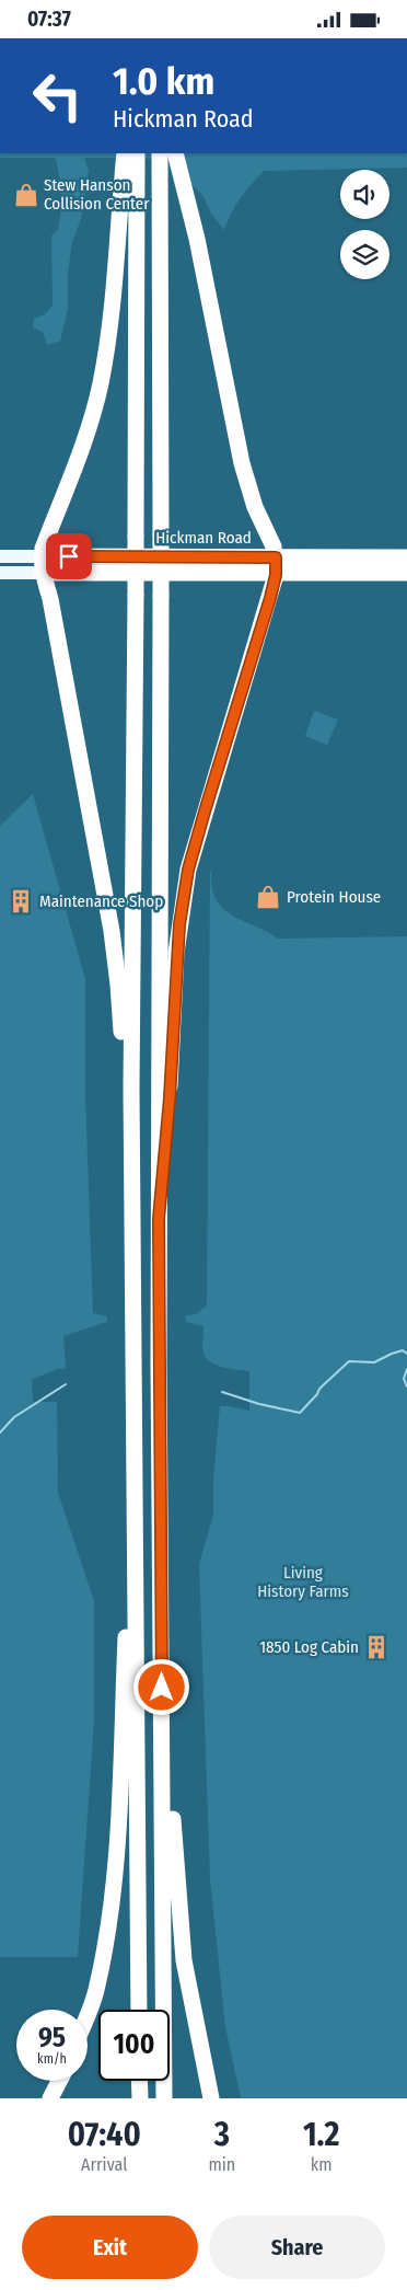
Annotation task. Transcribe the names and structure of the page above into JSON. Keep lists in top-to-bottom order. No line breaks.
{"streets":{"highway":["Hickman Road"]},"parks":["Living History Farms"],"places":{"shop":["Stew Hanson Collision Center","Protein House"],"building":["Maintenance Shop","1850 Log Cabin"]},"page":{"status":"07:37","turn":["1.0 km","Hickman Road"],"speed":"95 km/h","limit":"100","eta":["07:40","Arrival","3","min","1.2","km"],"buttons":["Exit","Share"]}}
